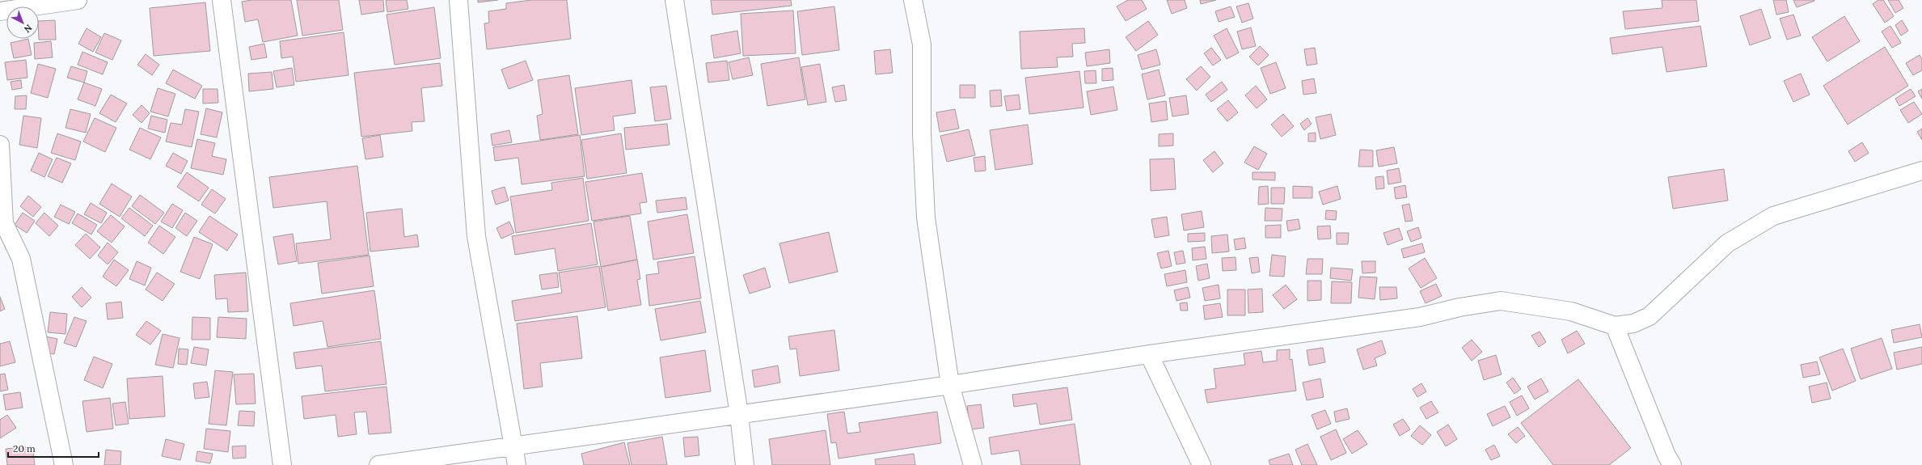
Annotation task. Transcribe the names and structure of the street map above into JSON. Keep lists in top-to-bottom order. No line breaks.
{"scale_bar":"20 m","north":"bottom right"}
